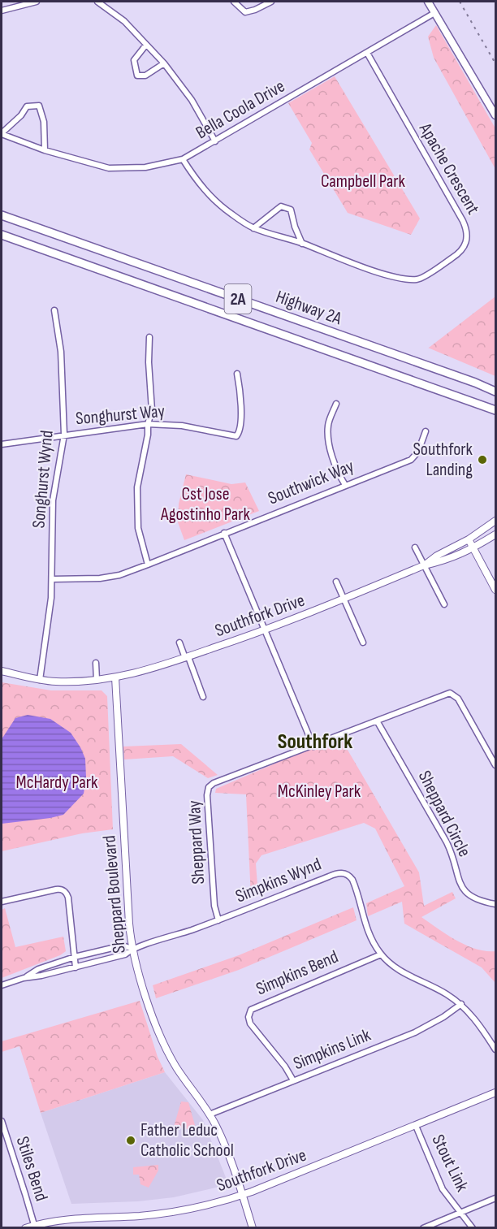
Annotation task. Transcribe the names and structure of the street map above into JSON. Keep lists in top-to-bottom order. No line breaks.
{"streets":{"main road":["2A","Highway 2A"],"street":["Bella Coola Drive","Apache Crescent","Songhurst Way","Songhurst Wynd","Southwick Way","Southfork Drive","Sheppard Circle","Sheppard Way","Simpkins Wynd","Sheppard Boulevard","Simpkins Bend","Simpkins Link","Stout Link","Stiles Bend"]},"crossings":[["Bella Coola Drive","Apache Crescent"],["Songhurst Way","Songhurst Wynd"],["Songhurst Wynd","Southwick Way"],["Songhurst Wynd","Southfork Drive"],["Southfork Drive","Sheppard Boulevard"],["Southfork Drive","Stout Link"],["Southfork Drive","Stiles Bend"],["Sheppard Way","Simpkins Wynd"],["Simpkins Wynd","Sheppard Boulevard"],["Simpkins Wynd","Simpkins Bend"],["Simpkins Wynd","Simpkins Link"],["Sheppard Boulevard","Simpkins Link"],["Simpkins Bend","Simpkins Link"]],"districts":["Southfork"],"parks":["Campbell Park","Cst Jose Agostinho Park","McHardy Park","McKinley Park"],"places":["Southfork Landing","Father Leduc Catholic School"]}
